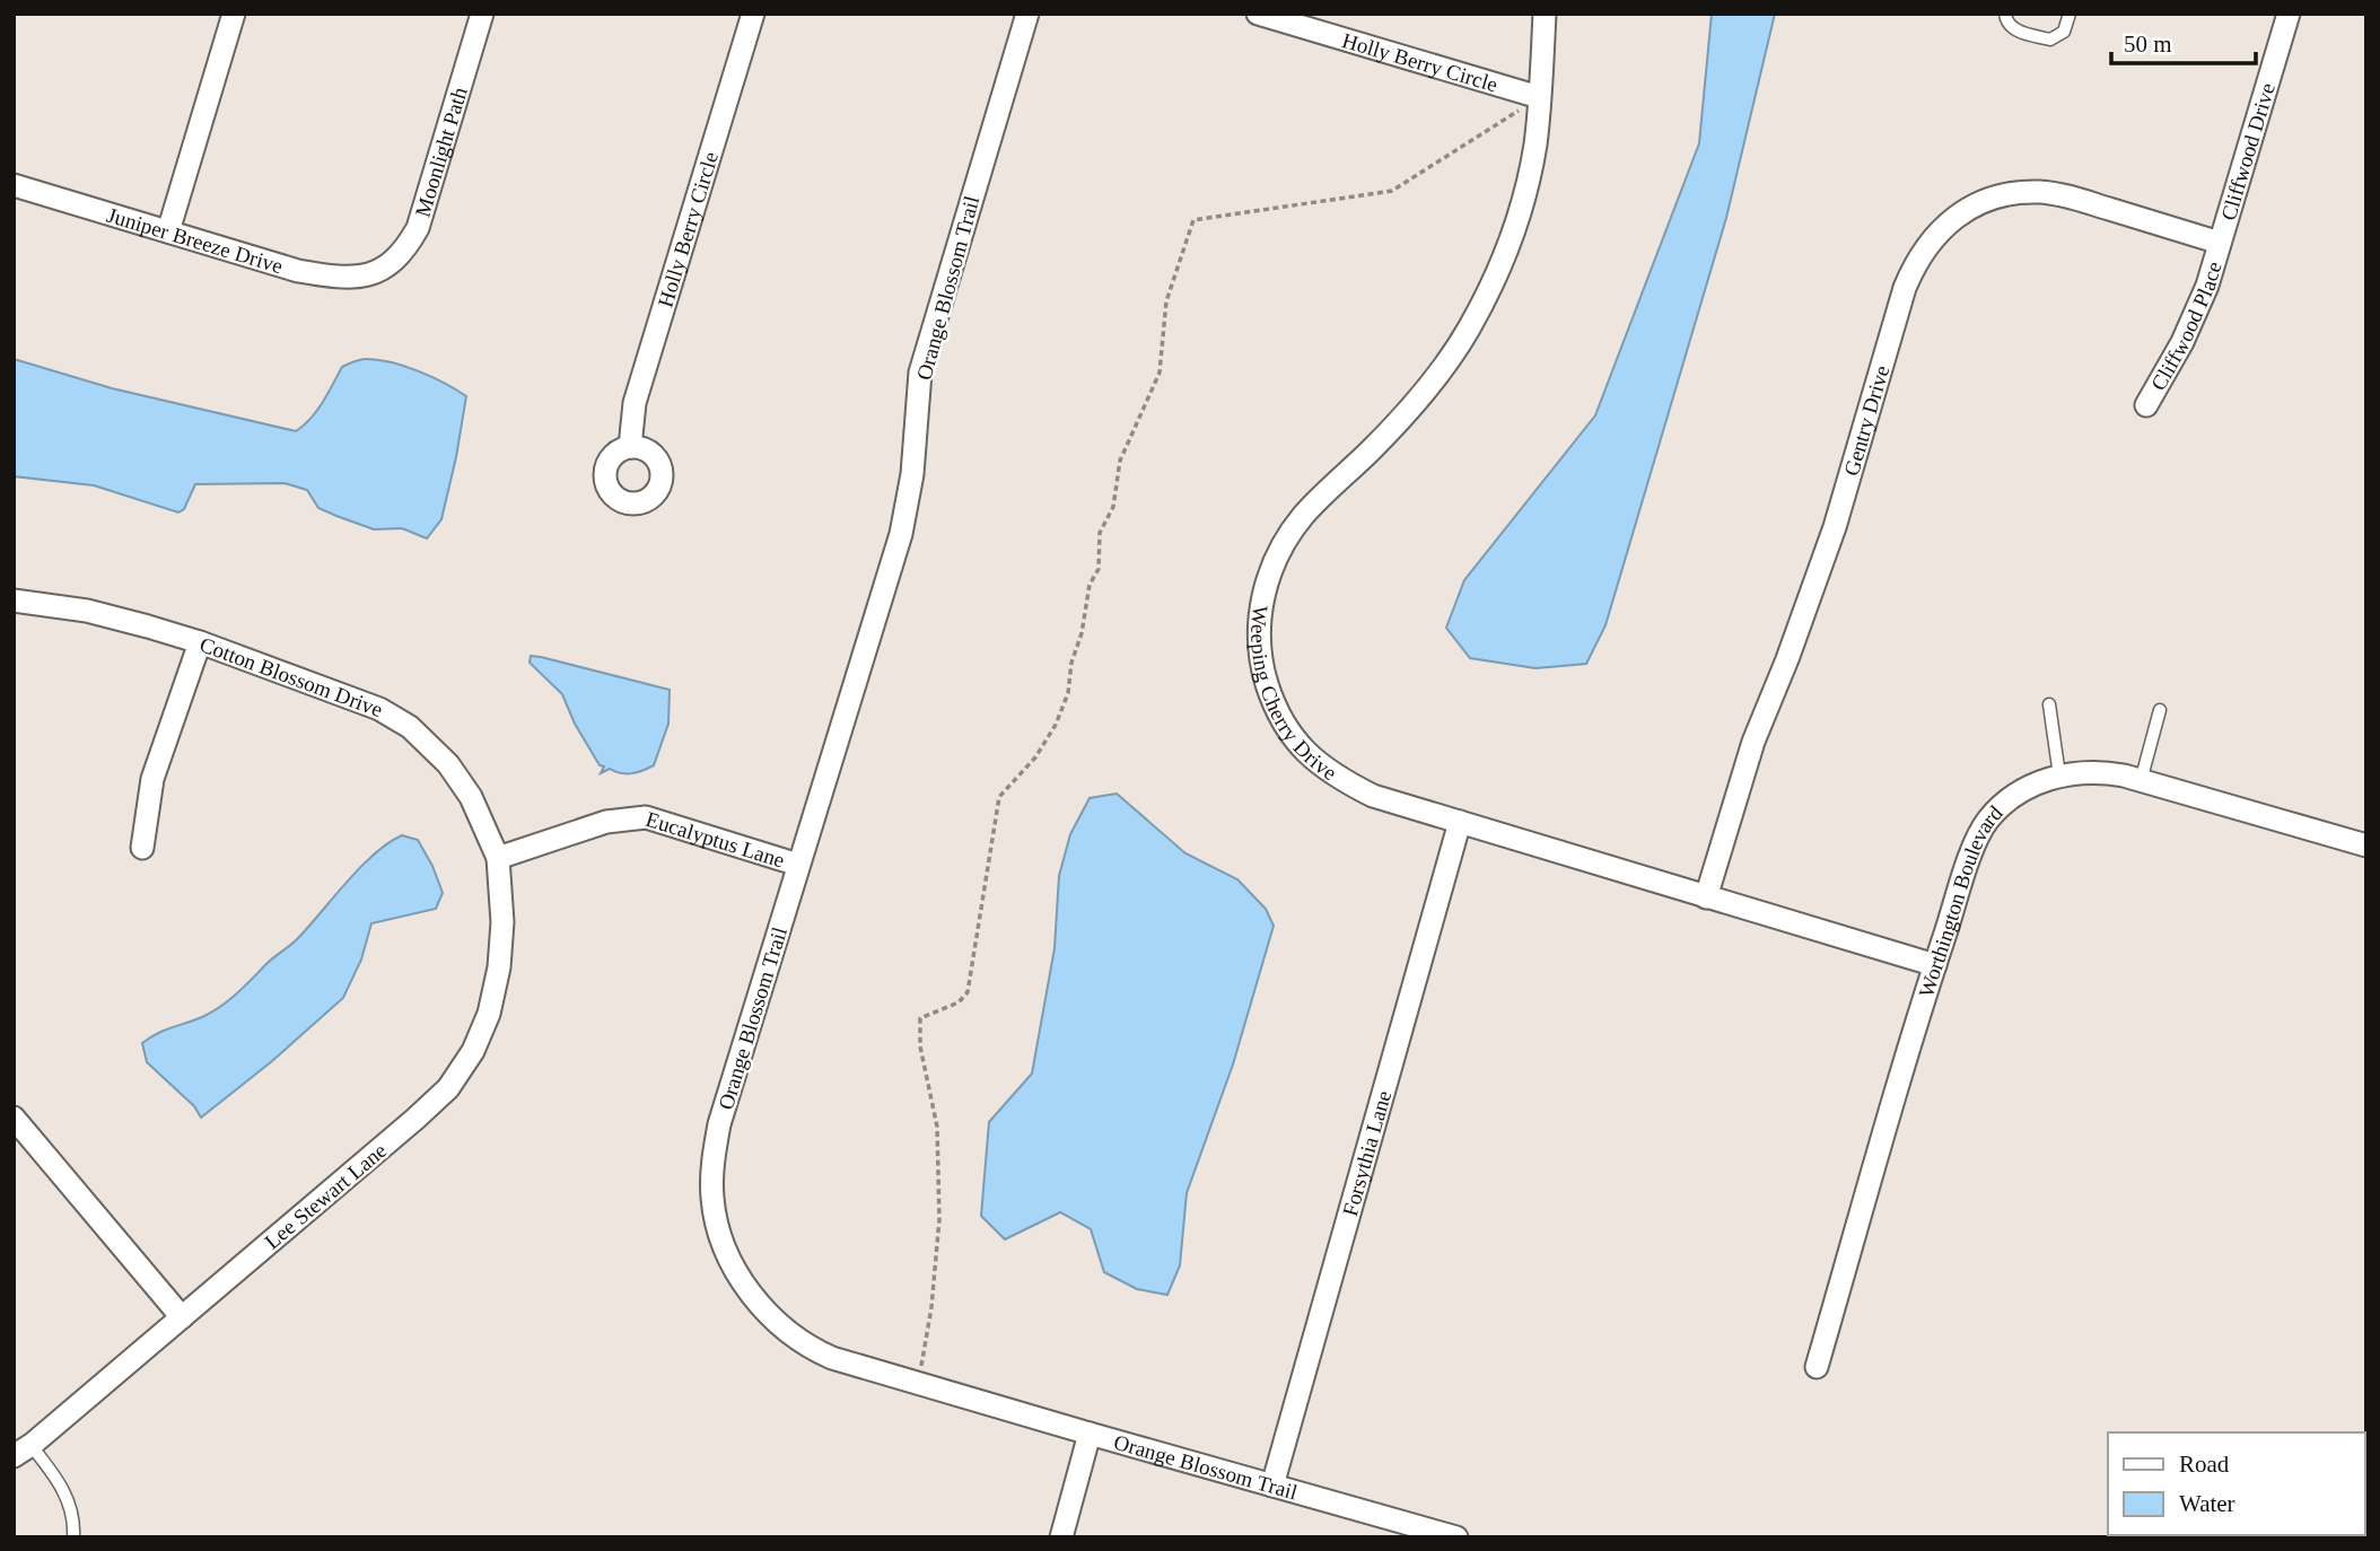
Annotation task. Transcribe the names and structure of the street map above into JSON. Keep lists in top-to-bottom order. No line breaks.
{"streets":{"street":["Holly Berry Circle","Moonlight Path","Cliffwood Drive","Juniper Breeze Drive","Orange Blossom Trail","Cliffwood Place","Gentry Drive","Cotton Blossom Drive","Weeping Cherry Drive","Eucalyptus Lane","Worthington Boulevard","Forsythia Lane","Lee Stewart Lane"]},"crossings":[["Holly Berry Circle","Weeping Cherry Drive"],["Moonlight Path","Juniper Breeze Drive"],["Cliffwood Drive","Cliffwood Place"],["Cliffwood Drive","Gentry Drive"],["Orange Blossom Trail","Eucalyptus Lane"],["Orange Blossom Trail","Forsythia Lane"],["Cliffwood Place","Gentry Drive"],["Gentry Drive","Weeping Cherry Drive"],["Cotton Blossom Drive","Eucalyptus Lane"],["Cotton Blossom Drive","Lee Stewart Lane"],["Weeping Cherry Drive","Worthington Boulevard"],["Weeping Cherry Drive","Forsythia Lane"],["Eucalyptus Lane","Lee Stewart Lane"]],"legend":["Road","Water"],"scale_bar":"50 m"}
